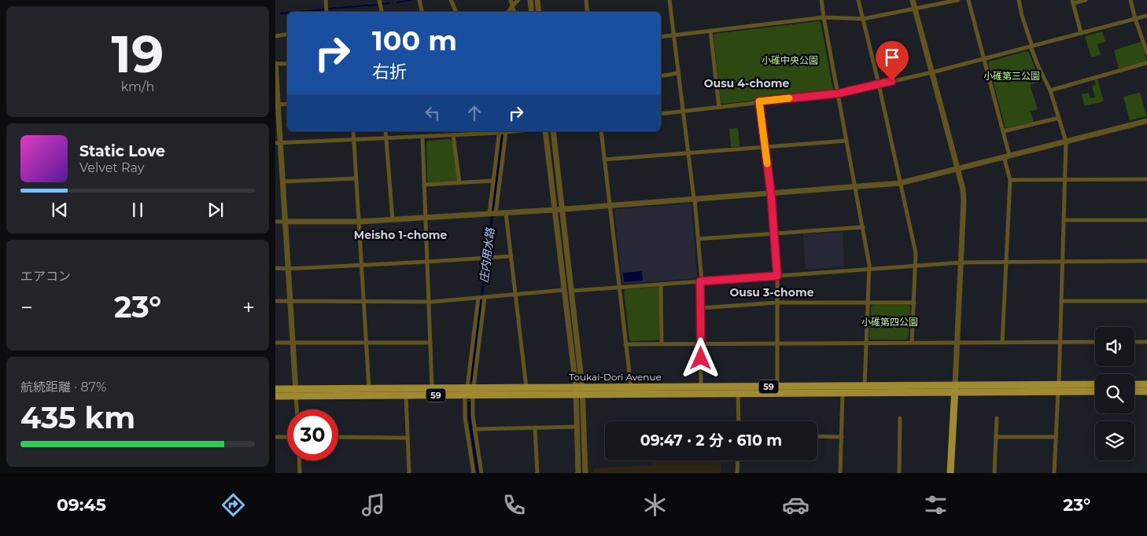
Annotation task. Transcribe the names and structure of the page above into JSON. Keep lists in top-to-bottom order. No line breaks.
{"streets":{"main road":["Toukai-Dori Avenue","59"]},"districts":["Ousu 4-chome","Meisho 1-chome","Ousu 3-chome"],"water":["庄内用水路"],"parks":["小碓中央公園","小碓第三公園","小碓第四公園"],"page":{"tile":[["19","km/h"],"エアコン",["航続距離 · 87%","435 km"]],"turn":["100 m","右折"],"song":["Static Love","Velvet Ray"],"heat":["−","23°","+"],"limit":"30","trip":"09:47 · 2 分 · 610 m","tabs":["09:45","23°"]}}
